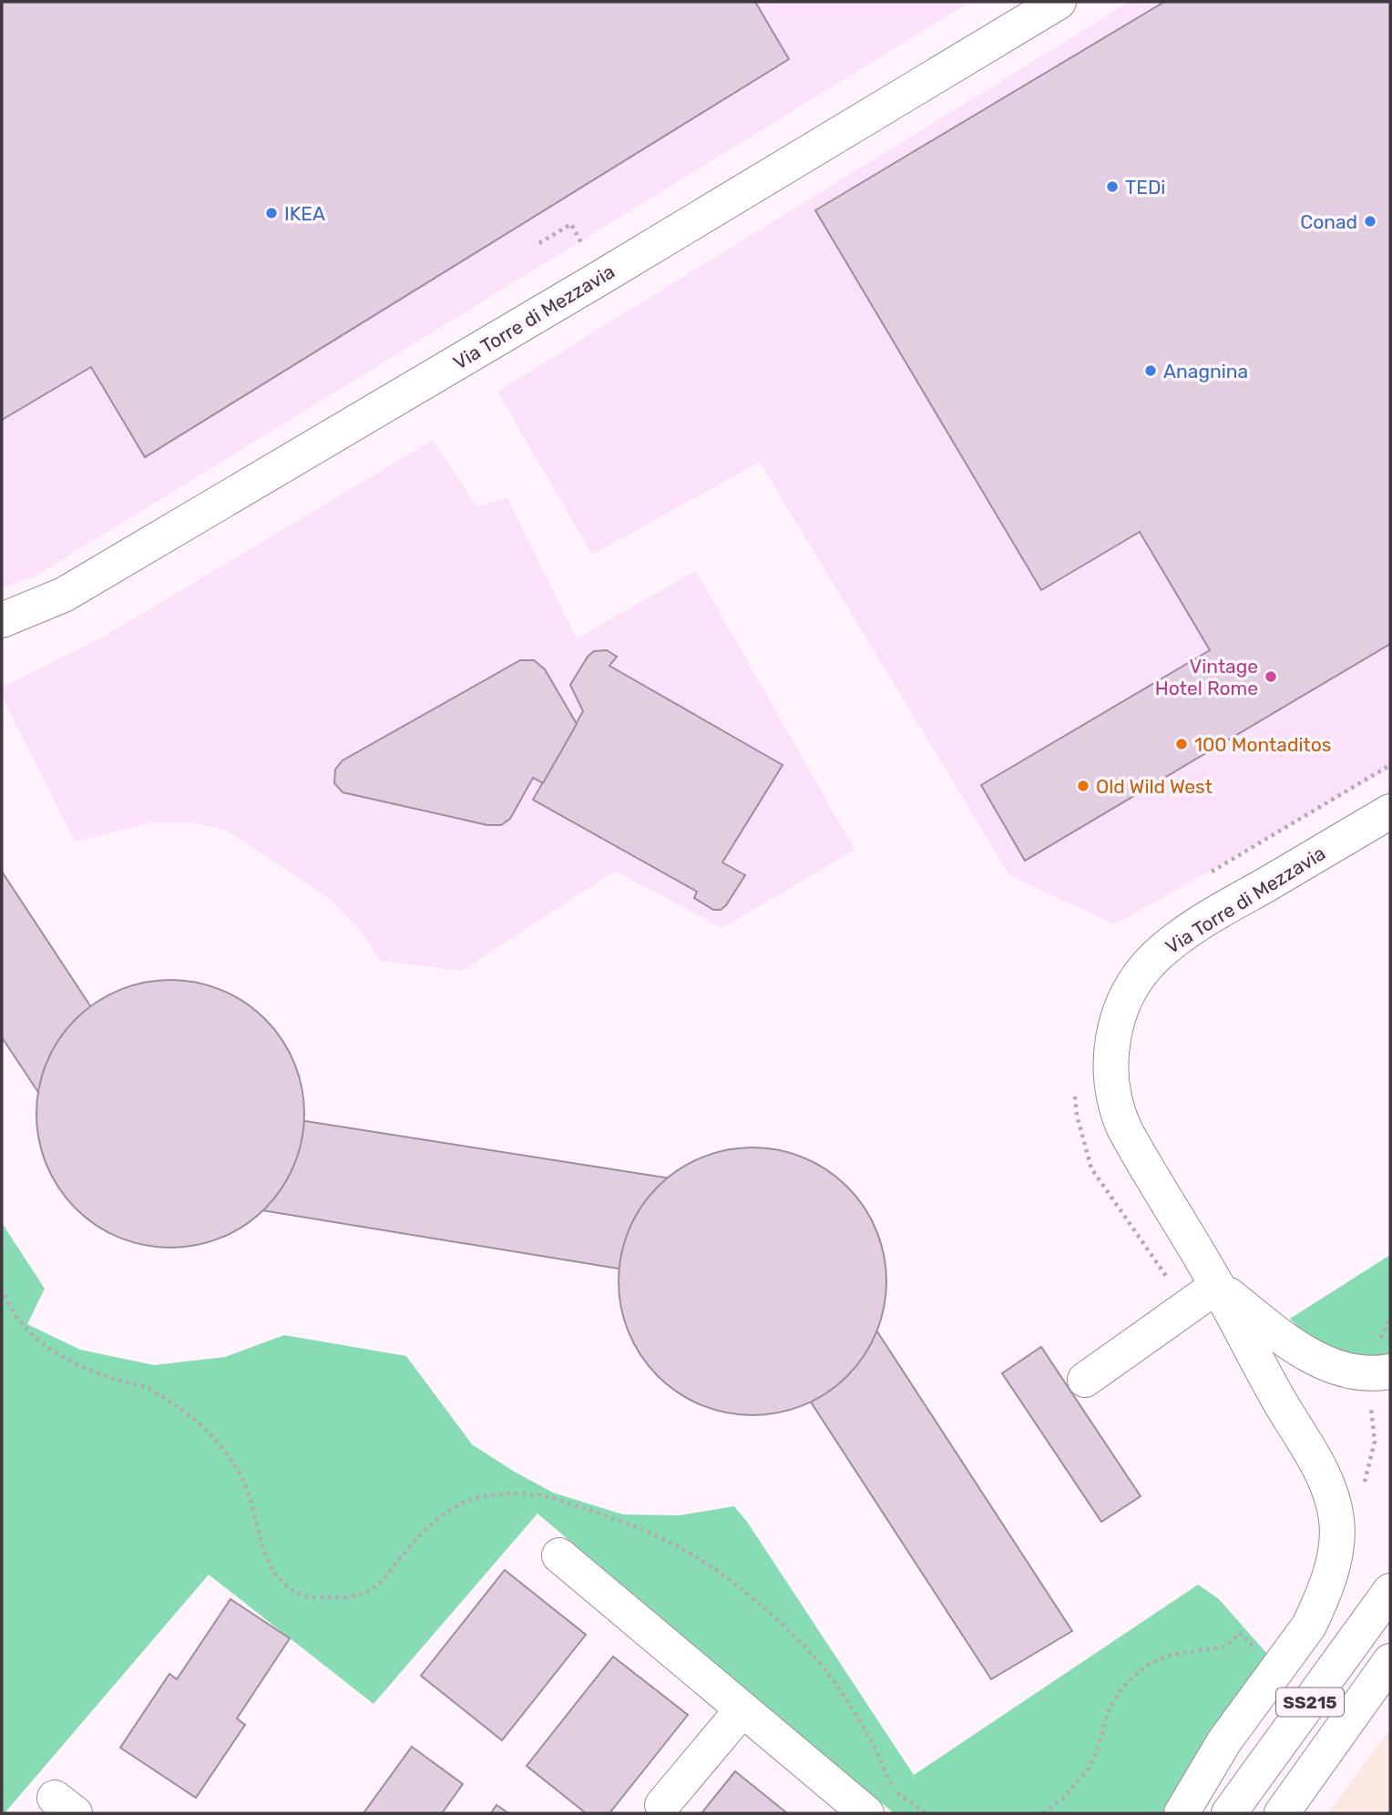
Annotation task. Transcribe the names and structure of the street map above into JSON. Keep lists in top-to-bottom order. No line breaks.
{"streets":{"street":["Via Torre di Mezzavia","SS215"]},"places":["TEDi","IKEA","Conad","Anagnina","Vintage Hotel Rome","100 Montaditos","Old Wild West"]}
